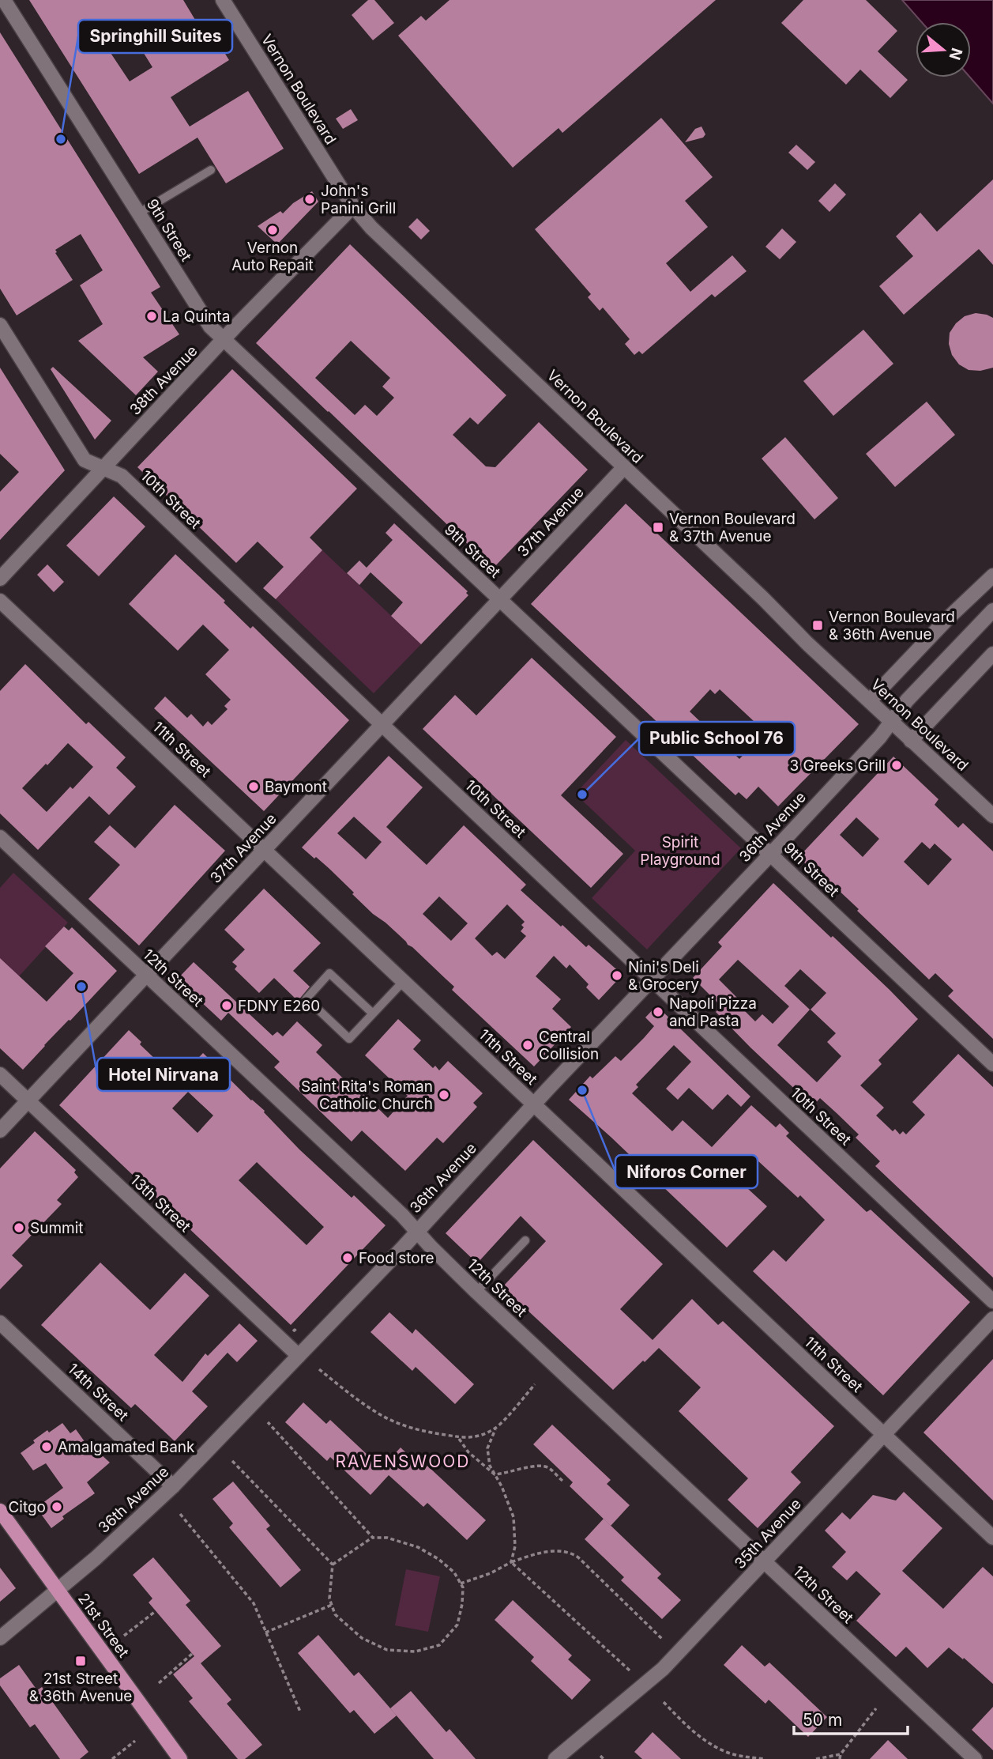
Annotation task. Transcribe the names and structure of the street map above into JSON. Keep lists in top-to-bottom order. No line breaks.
{"streets":{"main road":["21st Street"],"street":["Vernon Boulevard","9th Street","38th Avenue","10th Street","37th Avenue","11th Street","36th Avenue","12th Street","13th Street","14th Street","35th Avenue"]},"crossings":[["Vernon Boulevard","38th Avenue"],["Vernon Boulevard","37th Avenue"],["Vernon Boulevard","36th Avenue"],["9th Street","38th Avenue"],["9th Street","37th Avenue"],["9th Street","36th Avenue"],["38th Avenue","10th Street"],["10th Street","37th Avenue"],["10th Street","36th Avenue"],["37th Avenue","11th Street"],["37th Avenue","12th Street"],["37th Avenue","13th Street"],["11th Street","36th Avenue"],["11th Street","35th Avenue"],["36th Avenue","12th Street"],["36th Avenue","13th Street"],["36th Avenue","14th Street"],["36th Avenue","21st Street"],["12th Street","35th Avenue"]],"districts":["RAVENSWOOD"],"parks":["Spirit Playground"],"places":{"other":["Springhill Suites","John's Panini Grill","Vernon Auto Repait","La Quinta","3 Greeks Grill","Baymont","Public School 76","Nini's Deli & Grocery","Hotel Nirvana","FDNY E260","Napoli Pizza and Pasta","Central Collision","Niforos Corner","Saint Rita's Roman Catholic Church","Summit","Food store","Amalgamated Bank","Citgo"],"transit":["Vernon Boulevard & 37th Avenue","Vernon Boulevard & 36th Avenue","21st Street & 36th Avenue"]},"scale_bar":"50 m","north":"right"}
